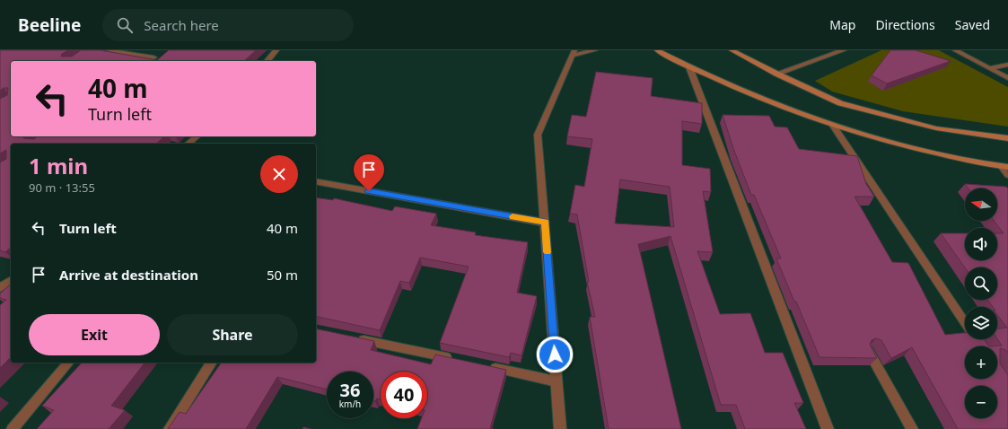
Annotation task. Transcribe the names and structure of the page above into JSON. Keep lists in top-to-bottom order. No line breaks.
{"north":"left","page":{"header":"Beeline","search":"Search here","nav":["Map","Directions","Saved"],"turn":["40 m","Turn left"],"heading":["1 min","90 m · 13:55"],"map_buttons":["+","−"],"list":[{"name":"Turn left","value":"40 m"},{"name":"Arrive at destination","value":"50 m"}],"buttons":["Exit","Share"],"speed":"36 km/h","limit":"40"}}
